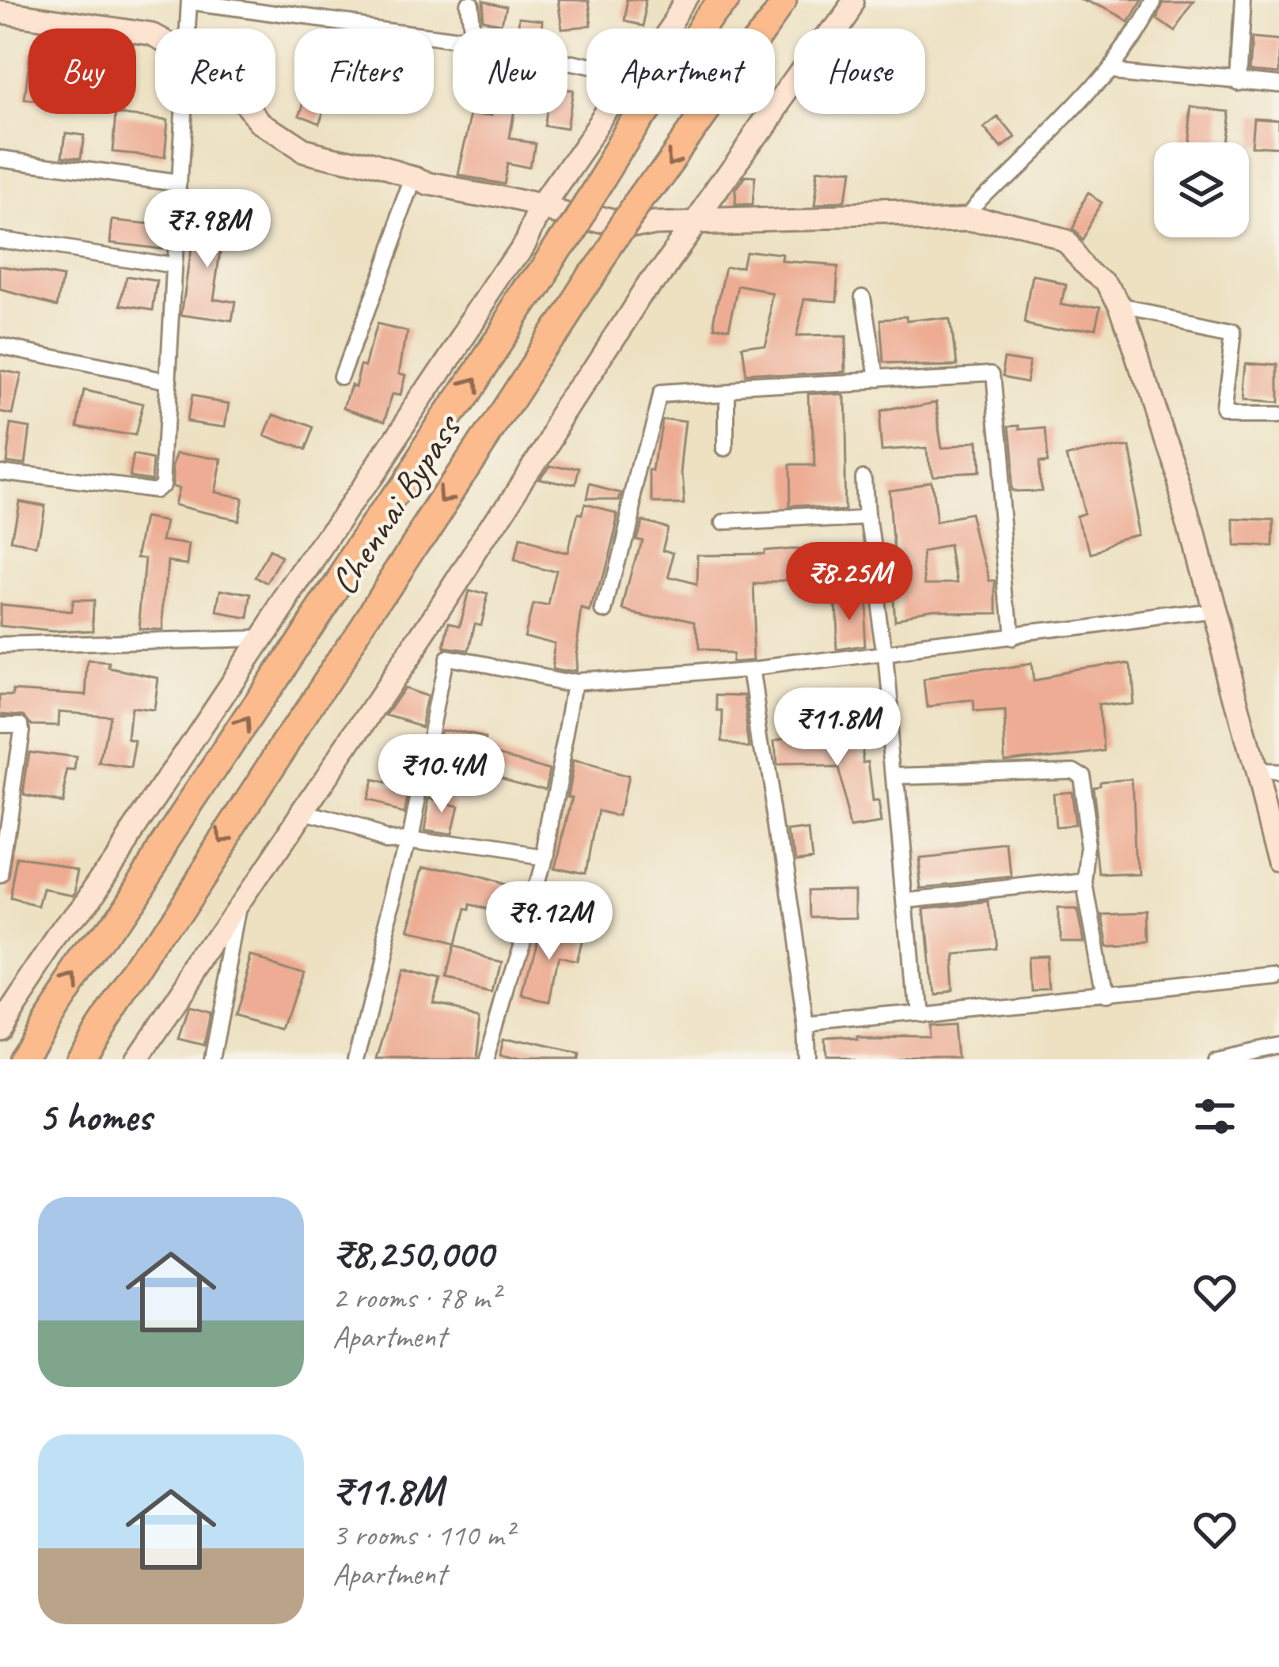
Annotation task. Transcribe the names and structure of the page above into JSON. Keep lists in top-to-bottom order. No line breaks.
{"streets":{"highway":["Chennai Bypass"]},"page":{"chip":["Buy","Rent","Filters","New","Apartment","House"],"price":["₹7.98M","₹8.25M","₹11.8M","₹10.4M","₹9.12M"],"heading":"5 homes","list":[{"name":"₹8,250,000","note":"2 rooms · 78 m² · Apartment"},{"name":"₹11.8M","note":"3 rooms · 110 m² · Apartment"}]}}
